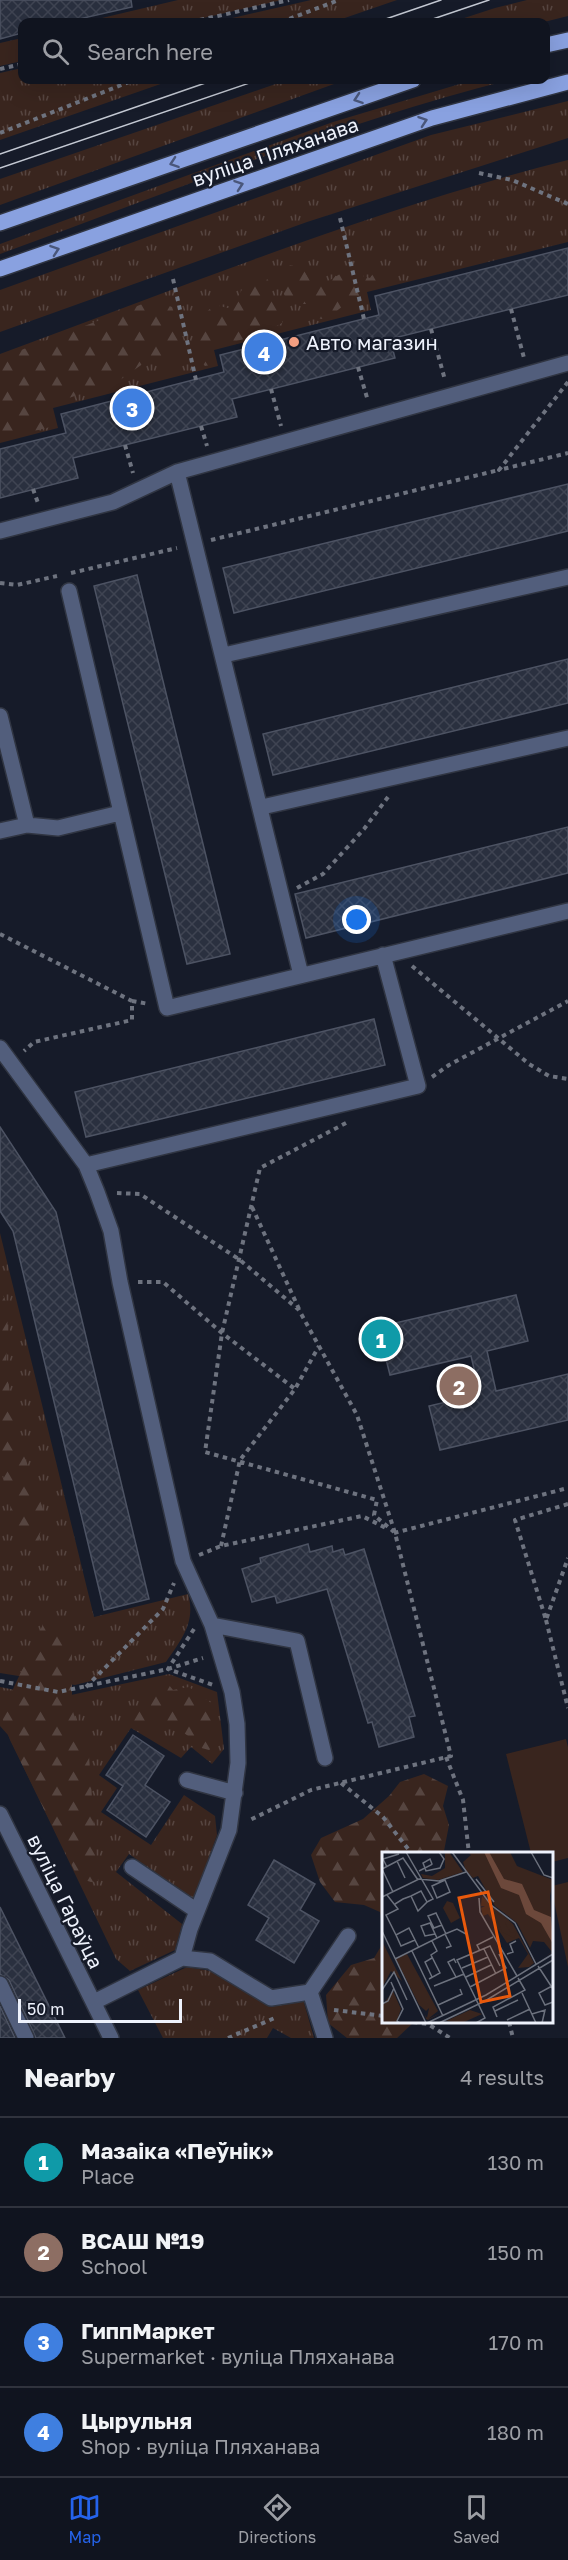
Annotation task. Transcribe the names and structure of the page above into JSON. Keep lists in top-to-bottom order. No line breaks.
{"streets":{"main road":["вуліца Пляханава"],"street":["вуліца Гараўца"]},"places":["Авто магазин"],"scale_bar":"50 m","page":{"search":"Search here","pins":["4","3","1","2"],"scale":"50 m","heading":["Nearby","4 results"],"list":[{"mark":"1","name":"Мазаіка «Пеўнік»","note":"Place","value":"130 m"},{"mark":"2","name":"ВСАШ №19","note":"School","value":"150 m"},{"mark":"3","name":"ГиппМаркет","note":"Supermarket · вуліца Пляханава","value":"170 m"},{"mark":"4","name":"Цырульня","note":"Shop · вуліца Пляханава","value":"180 m"}],"nav":["Map","Directions","Saved"]}}
